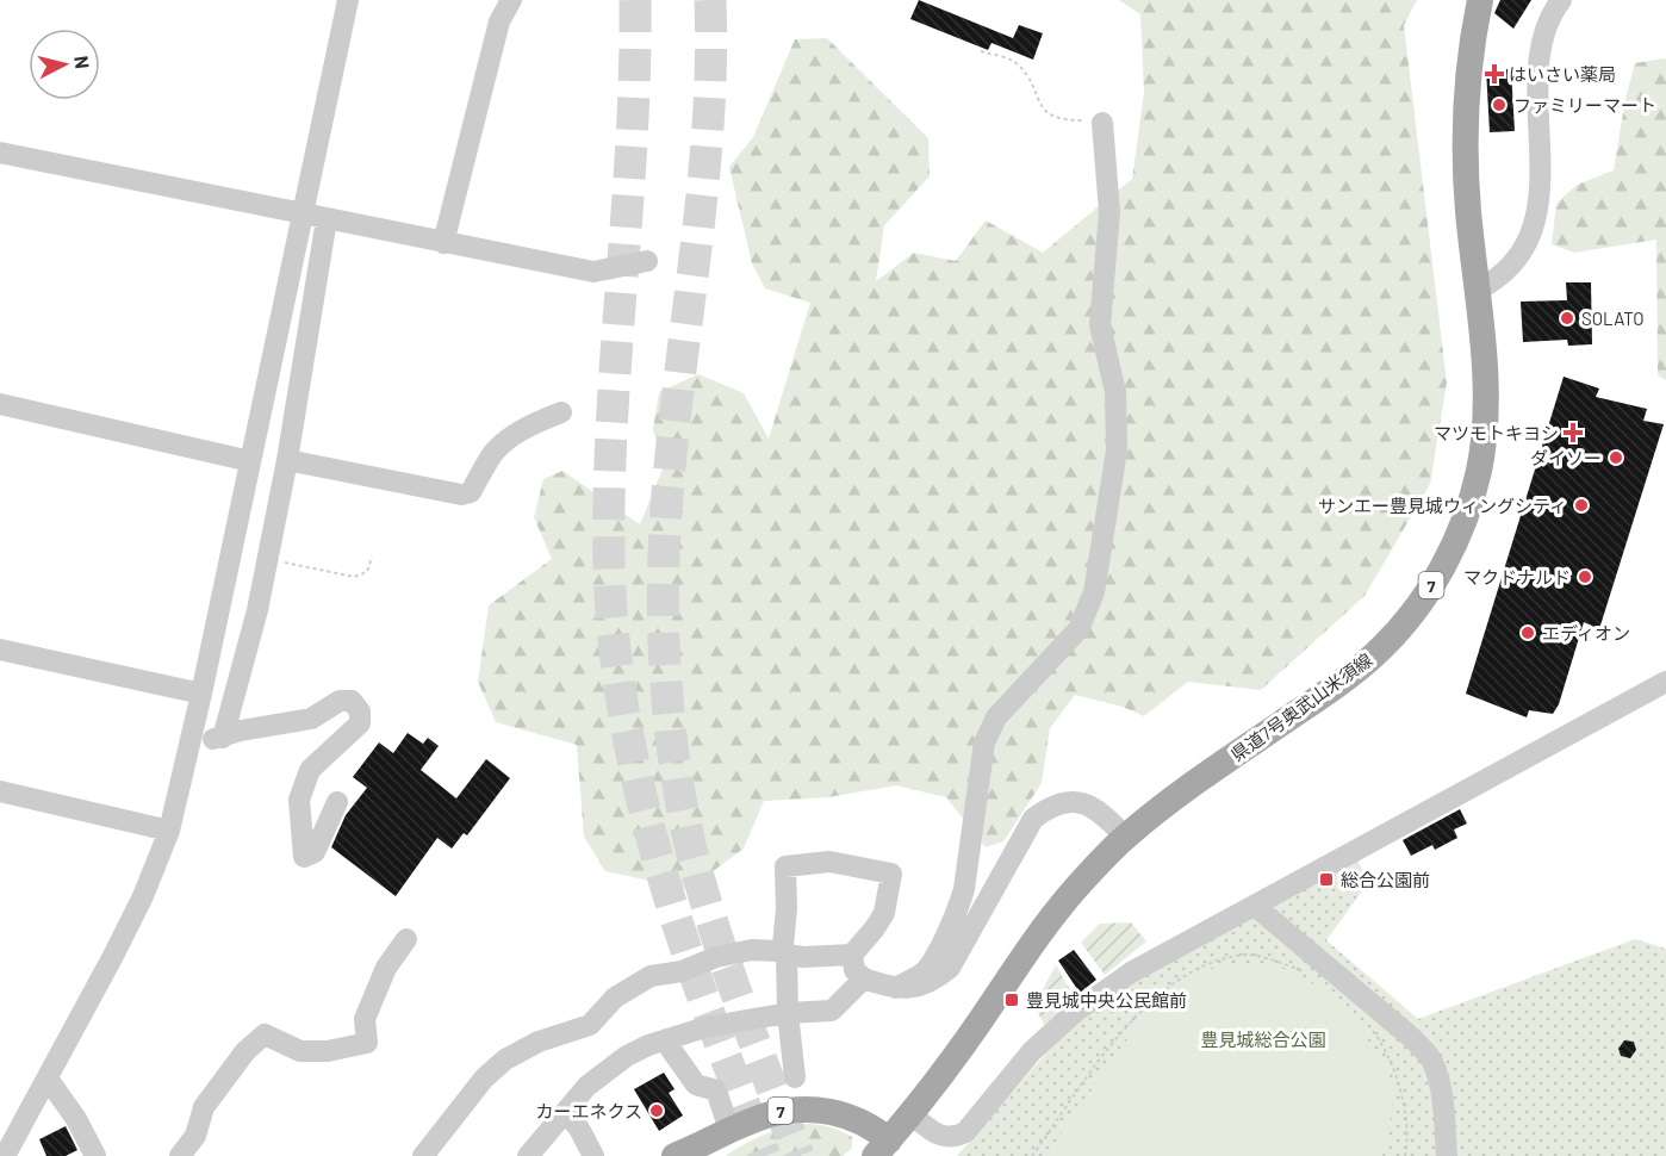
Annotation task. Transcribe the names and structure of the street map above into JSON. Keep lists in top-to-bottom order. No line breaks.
{"streets":{"main road":["7","県道7号奥武山米須線"]},"parks":["豊見城総合公園"],"places":{"health":["はいさい薬局","マツモトキヨシ"],"other":["ファミリーマート","SOLATO","ダイソー","サンエー豊見城ウィングシティ","マクドナルド","エディオン","カーエネクス"],"transit":["総合公園前","豊見城中央公民館前"]},"north":"right"}
